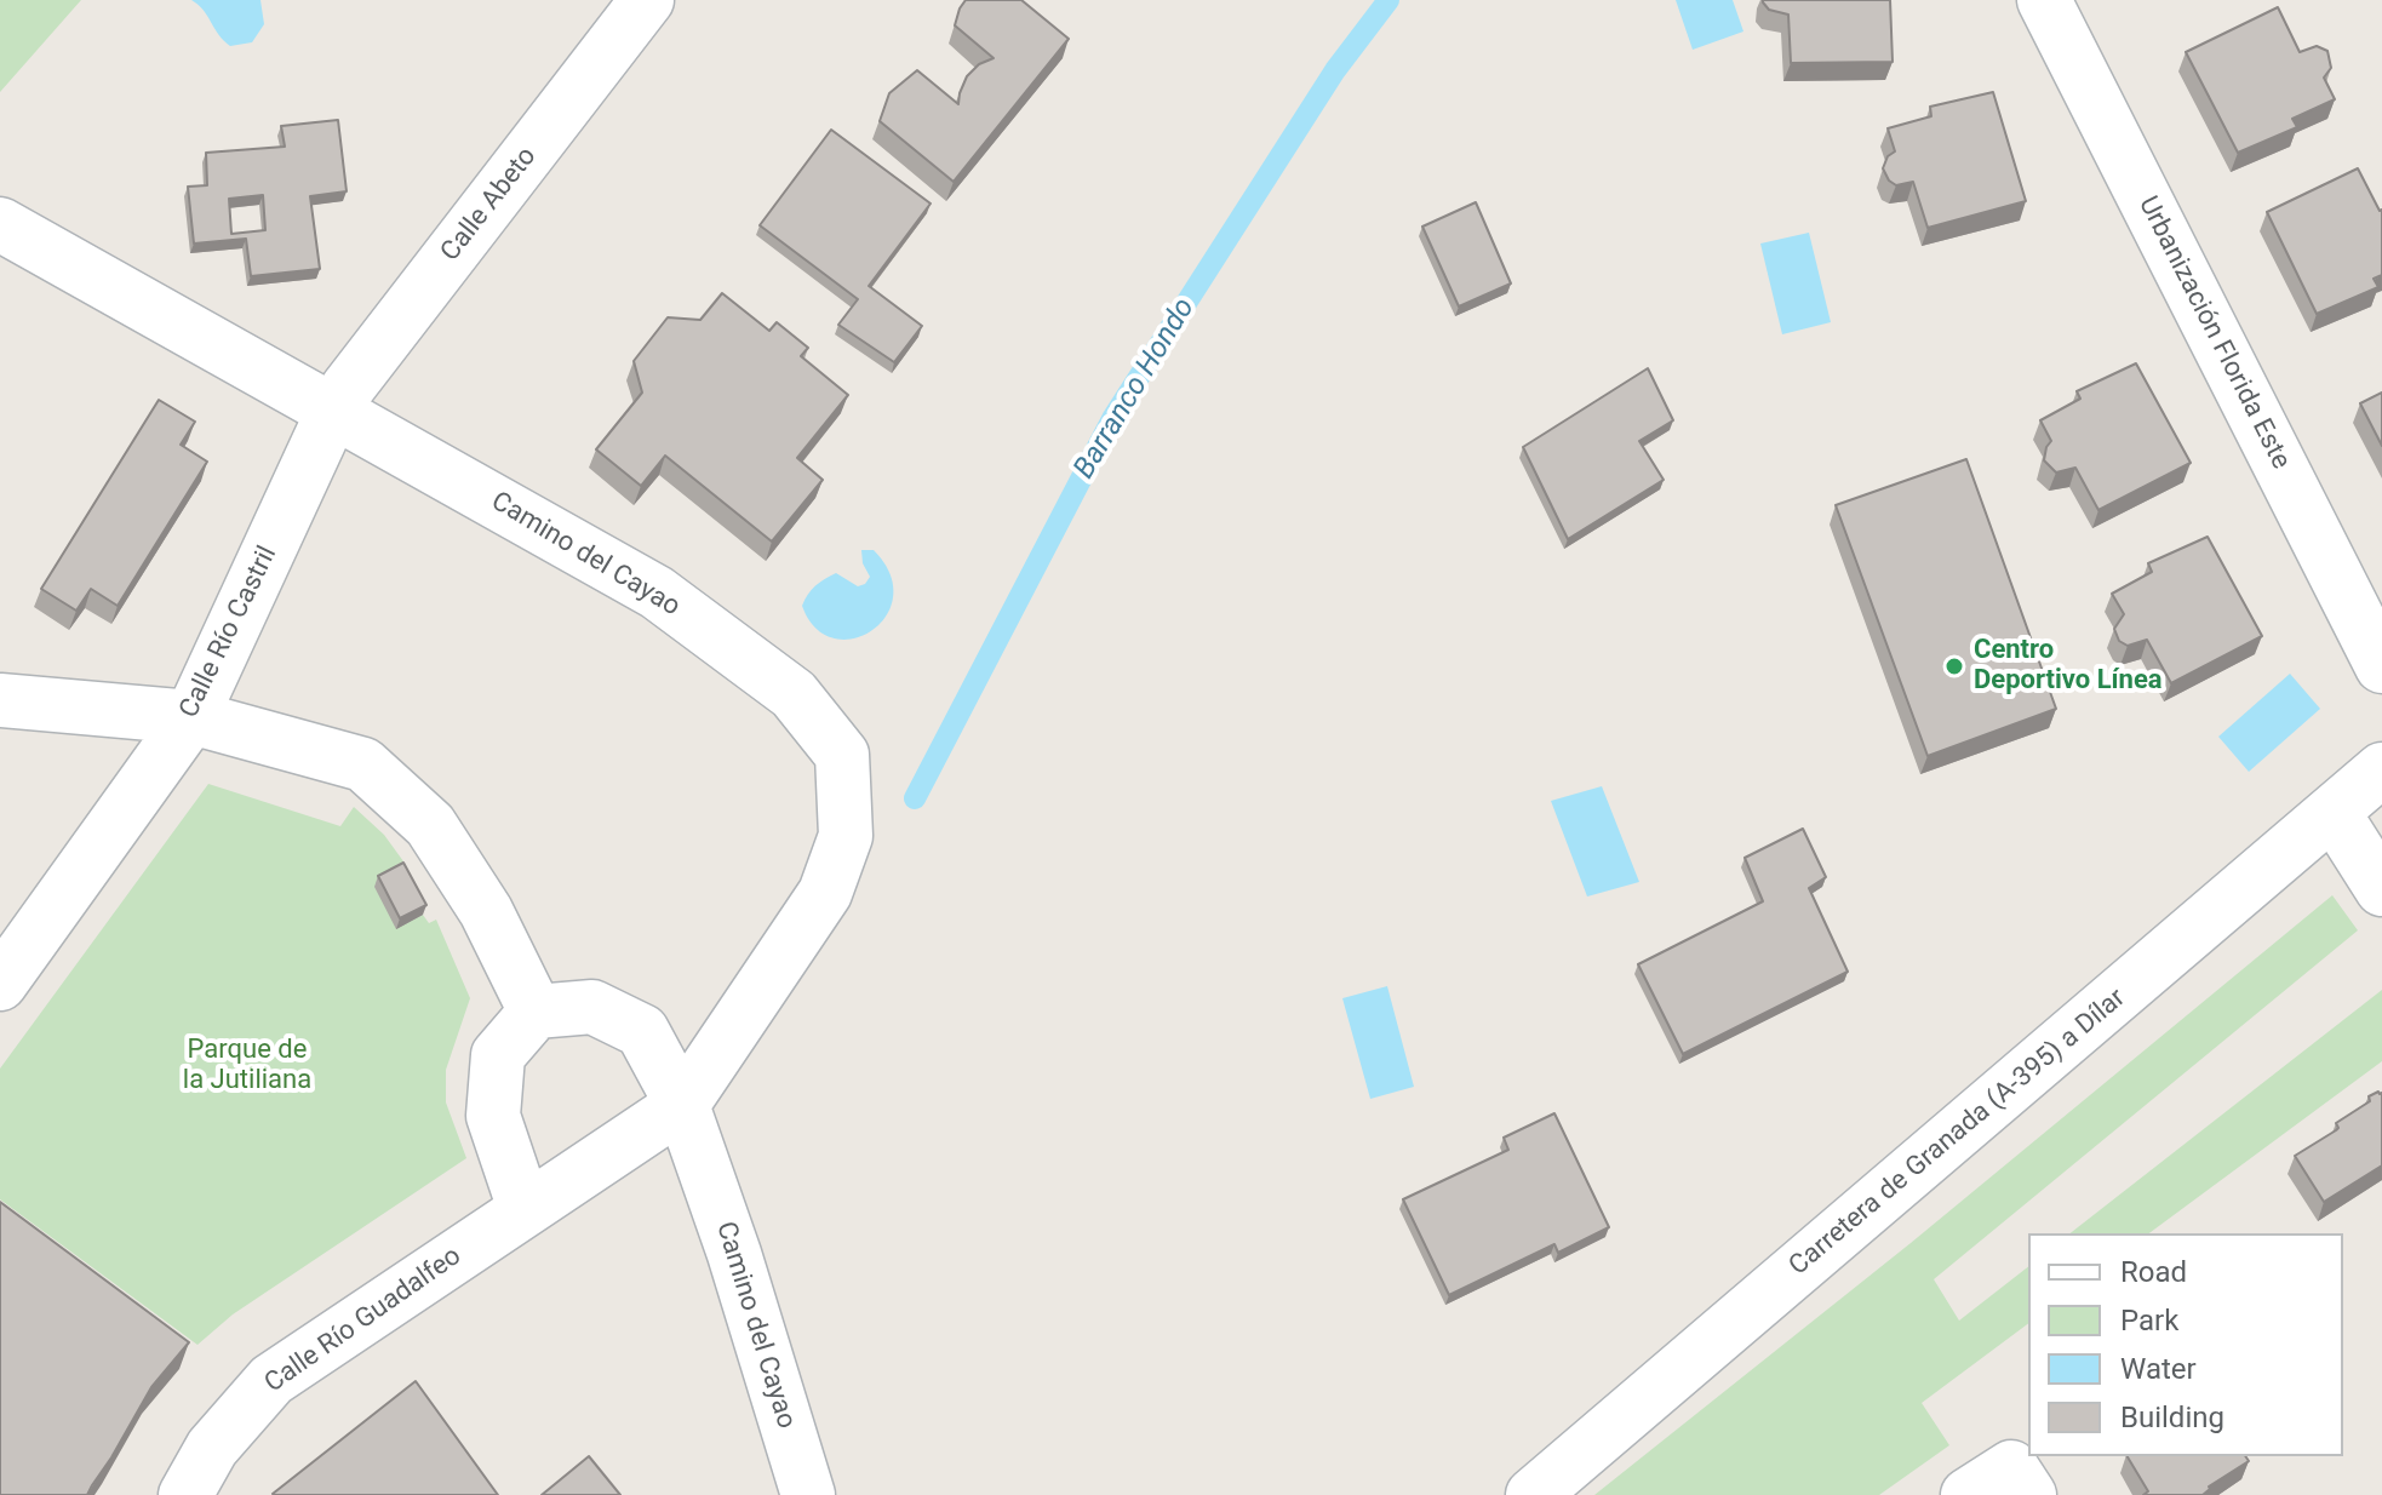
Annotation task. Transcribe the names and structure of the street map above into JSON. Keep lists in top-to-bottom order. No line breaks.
{"streets":{"street":["Calle Abeto","Urbanización Florida Este","Camino del Cayao","Calle Río Castril","Carretera de Granada (A-395) a Dílar","Calle Río Guadalfeo"]},"crossings":[["Calle Abeto","Camino del Cayao"],["Calle Abeto","Calle Río Castril"],["Camino del Cayao","Calle Río Castril"],["Camino del Cayao","Calle Río Guadalfeo"]],"water":["Barranco Hondo"],"parks":["Parque de la Jutiliana"],"places":["Centro Deportivo Línea"],"legend":["Road","Park","Water","Building"]}
